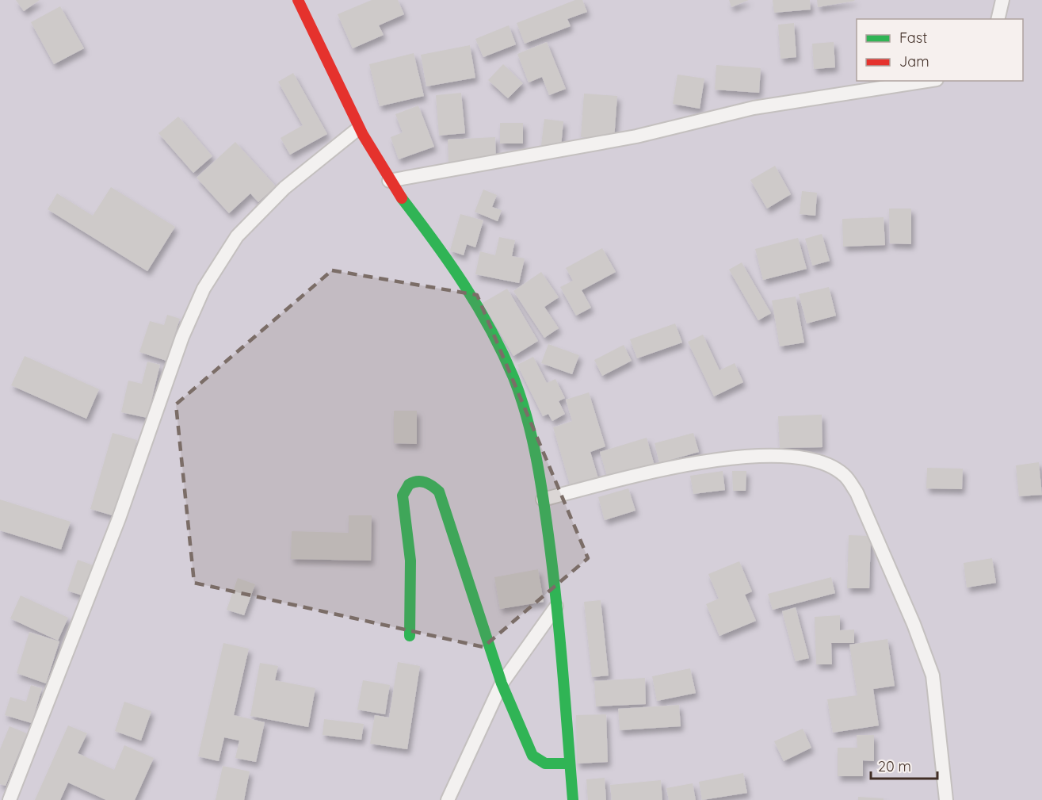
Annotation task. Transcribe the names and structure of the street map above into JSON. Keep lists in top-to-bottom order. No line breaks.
{"legend":["Fast","Jam"],"scale_bar":"20 m"}
